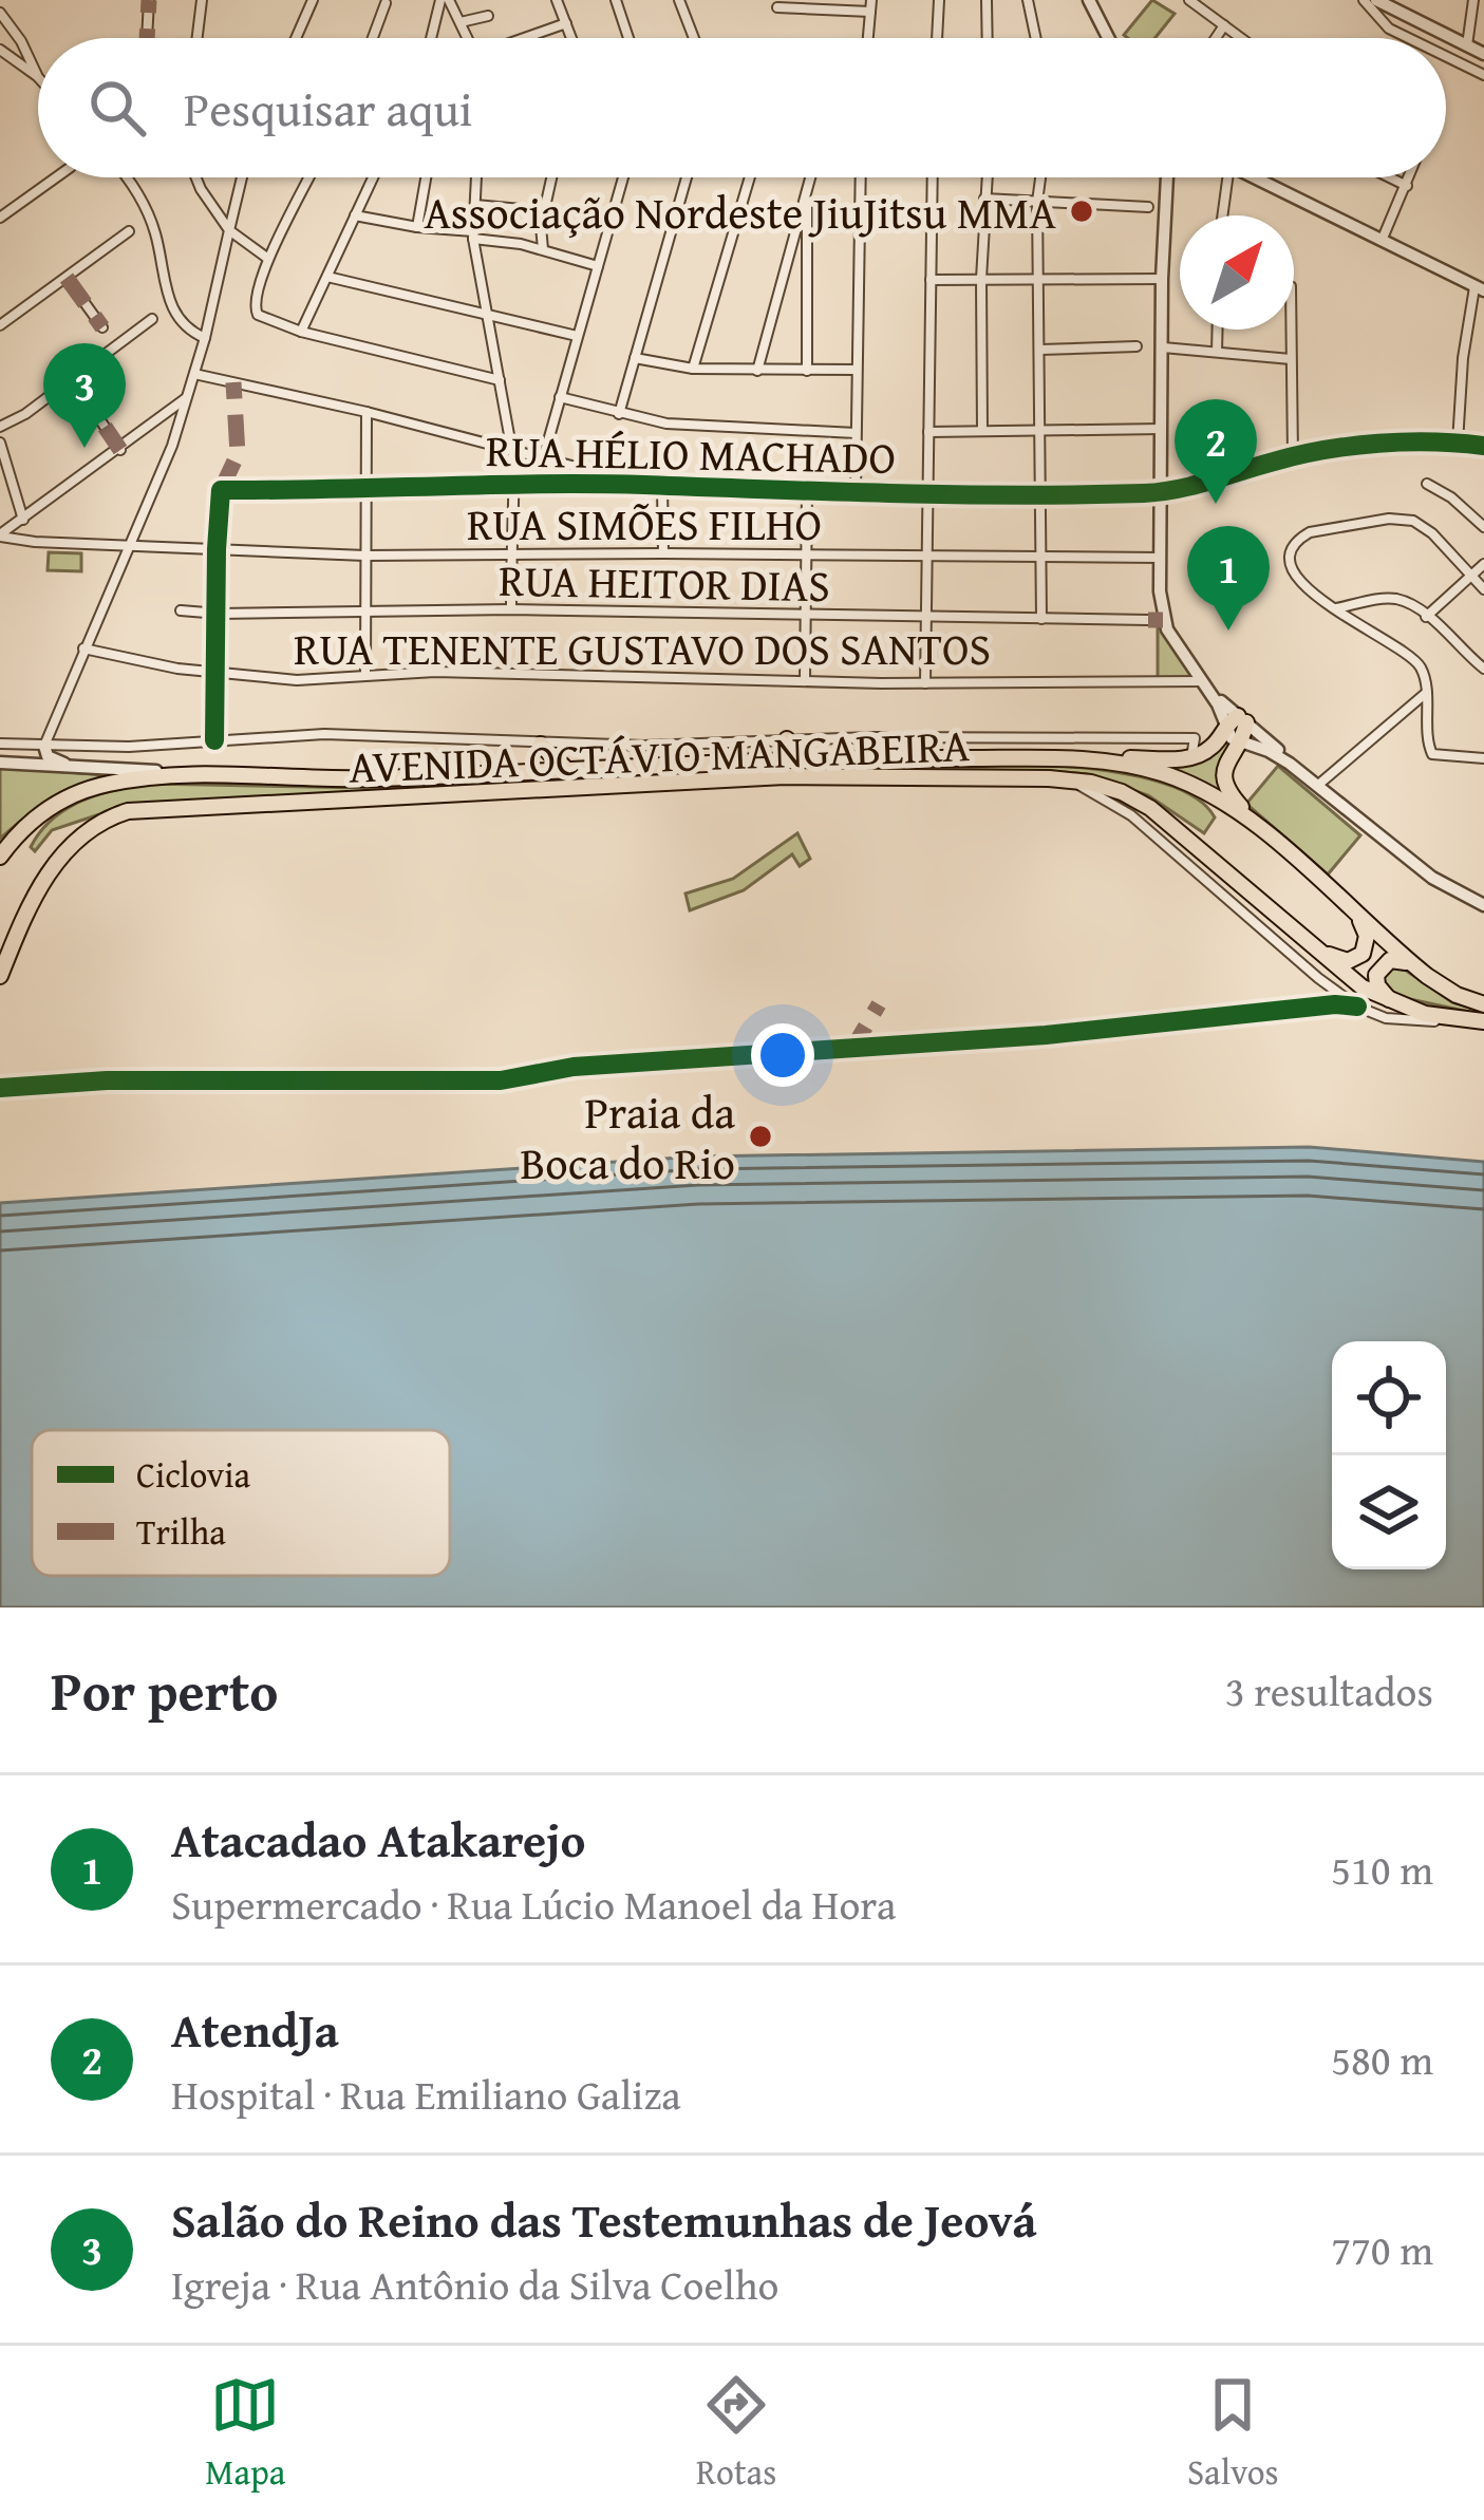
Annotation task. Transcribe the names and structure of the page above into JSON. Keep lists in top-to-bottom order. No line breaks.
{"streets":{"main road":["AVENIDA OCTÁVIO MANGABEIRA"],"street":["RUA HÉLIO MACHADO","RUA SIMÕES FILHO","RUA HEITOR DIAS","RUA TENENTE GUSTAVO DOS SANTOS"]},"crossings":[["RUA HÉLIO MACHADO","RUA SIMÕES FILHO"]],"places":["Associação Nordeste JiuJitsu MMA","Praia da Boca do Rio"],"legend":["Ciclovia","Trilha"],"north":"top right","page":{"search":"Pesquisar aqui","pins":["3","2","1"],"heading":["Por perto","3 resultados"],"list":[{"mark":"1","name":"Atacadao Atakarejo","note":"Supermercado · Rua Lúcio Manoel da Hora","value":"510 m"},{"mark":"2","name":"AtendJa","note":"Hospital · Rua Emiliano Galiza","value":"580 m"},{"mark":"3","name":"Salão do Reino das Testemunhas de Jeová","note":"Igreja · Rua Antônio da Silva Coelho","value":"770 m"}],"nav":["Mapa","Rotas","Salvos"]}}
